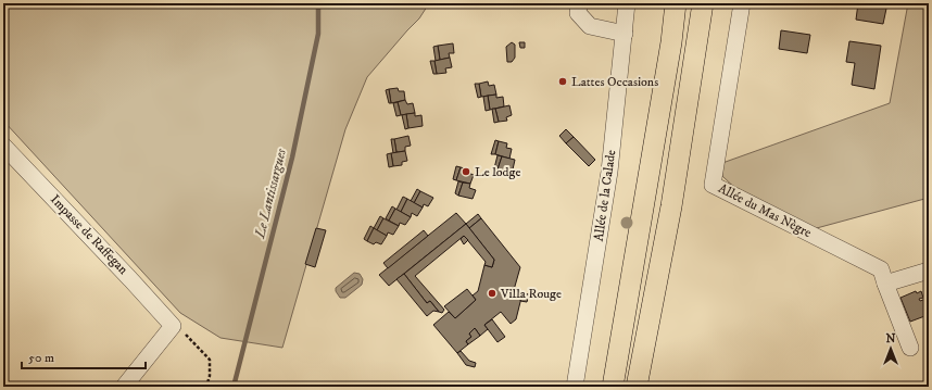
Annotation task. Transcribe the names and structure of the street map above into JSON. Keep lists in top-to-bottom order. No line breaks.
{"streets":{"street":["Allée de la Calade","Allée du Mas Nègre","Impasse de Raffegan"]},"water":["Le Lantissargues"],"places":["Lattes Occasions","Le lodge","Villa Rouge"],"scale_bar":"50 m","north":"top"}
